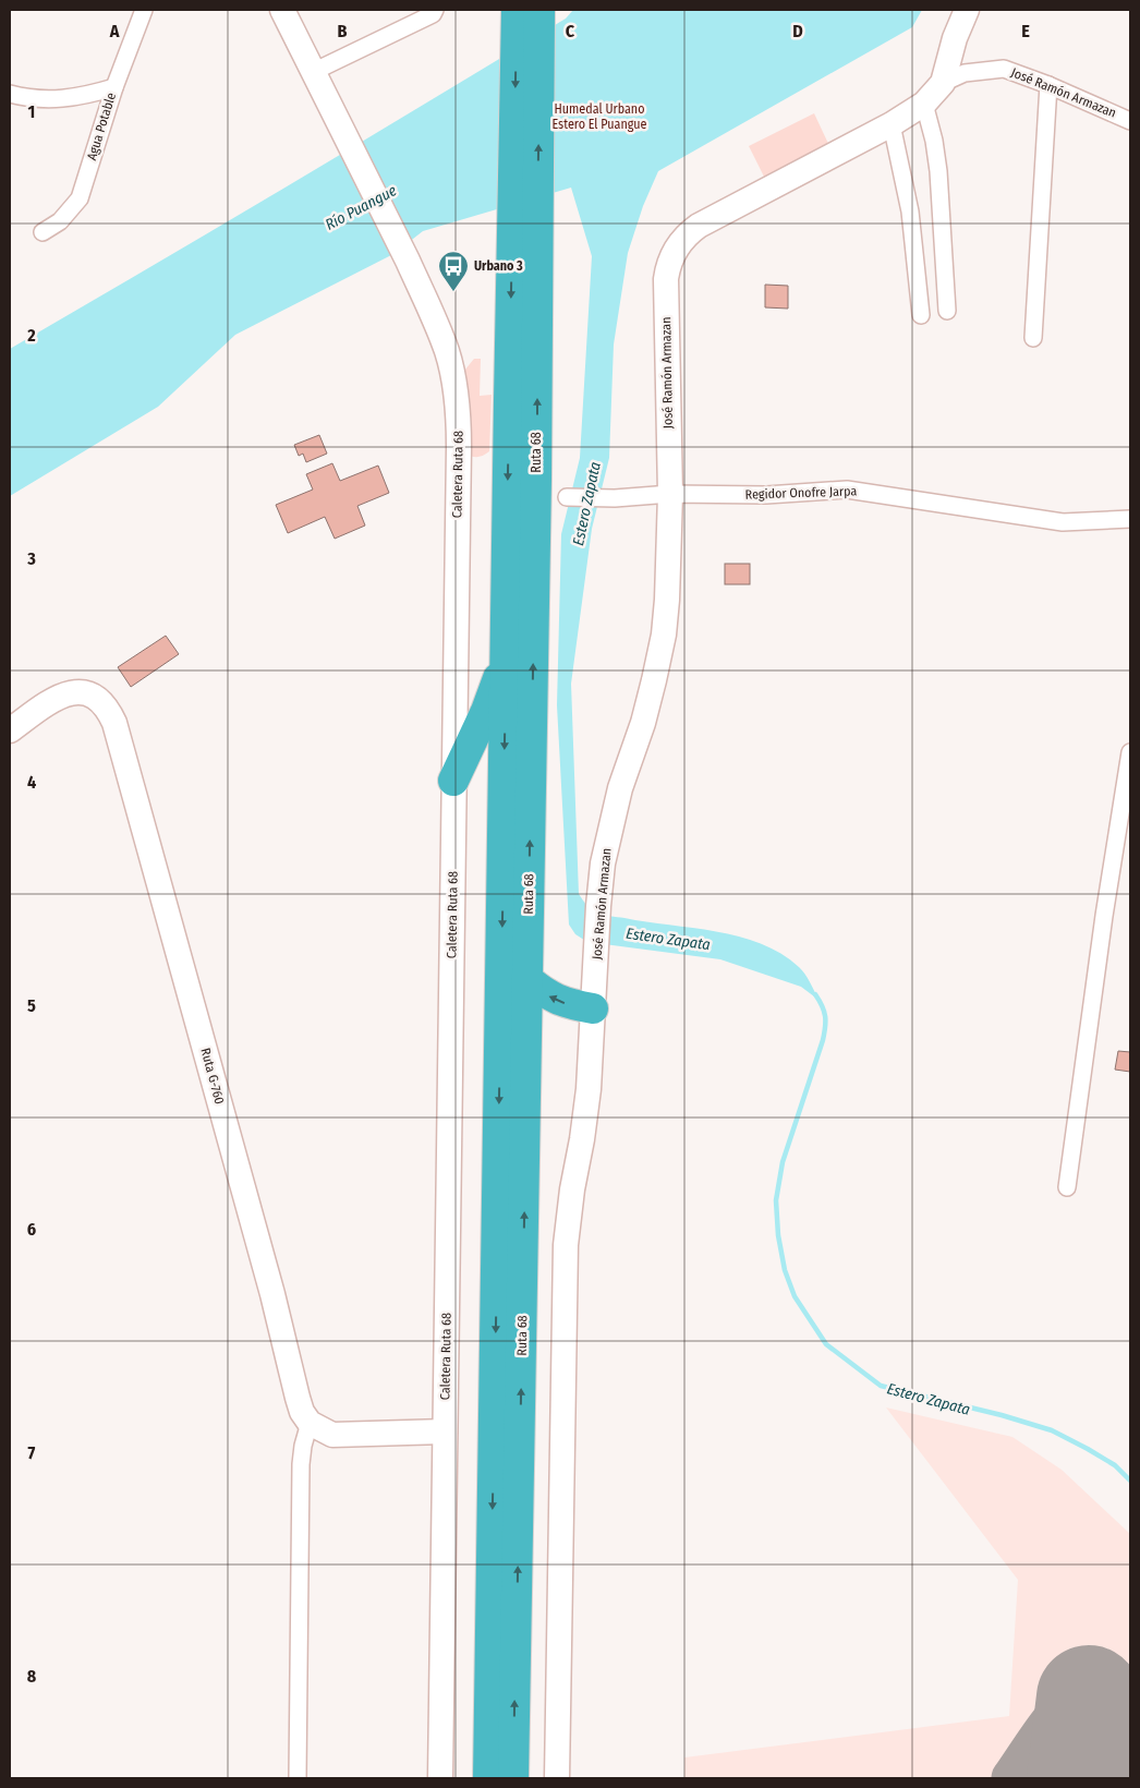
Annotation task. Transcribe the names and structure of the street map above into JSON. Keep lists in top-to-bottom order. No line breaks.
{"streets":{"highway":["Ruta 68"],"street":["José Ramón Armazan","Agua Potable","Caletera Ruta 68","Regidor Onofre Jarpa","Ruta G-760"]},"crossings":[["José Ramón Armazan","Regidor Onofre Jarpa"]],"water":["Río Puangue","Estero Zapata"],"parks":["Humedal Urbano Estero El Puangue"],"places":{"bus stop":["Urbano 3"]},"grid":{"columns":["A","B","C","D","E"],"rows":["1","2","3","4","5","6","7","8"]}}
